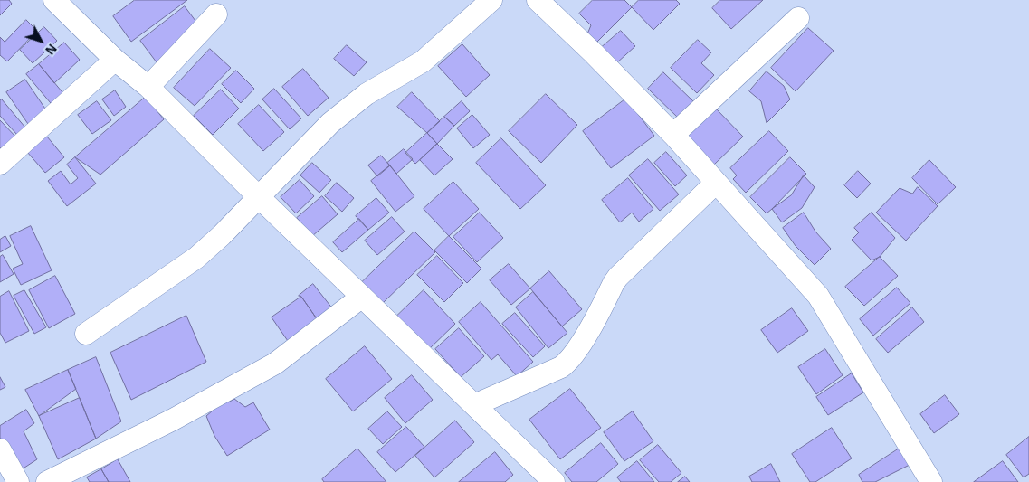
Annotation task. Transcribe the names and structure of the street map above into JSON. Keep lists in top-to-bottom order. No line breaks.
{"north":"bottom right"}
